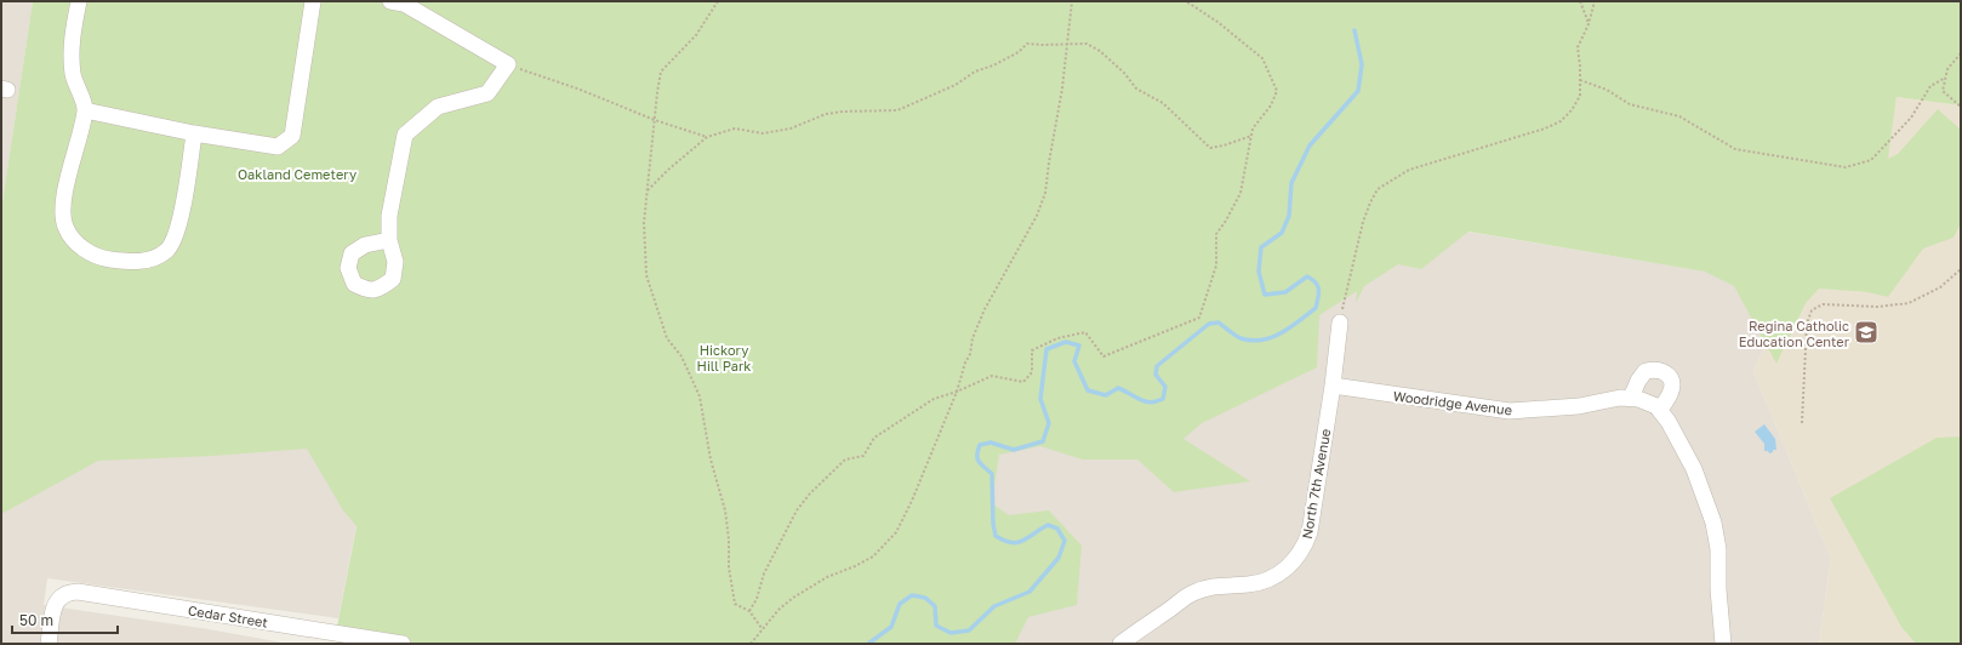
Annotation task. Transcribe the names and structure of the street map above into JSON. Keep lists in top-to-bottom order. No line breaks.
{"streets":{"street":["Woodridge Avenue","North 7th Avenue","Cedar Street"]},"crossings":[["Woodridge Avenue","North 7th Avenue"]],"parks":["Oakland Cemetery","Hickory Hill Park"],"places":{"school or university":["Regina Catholic Education Center"]},"scale_bar":"50 m"}
